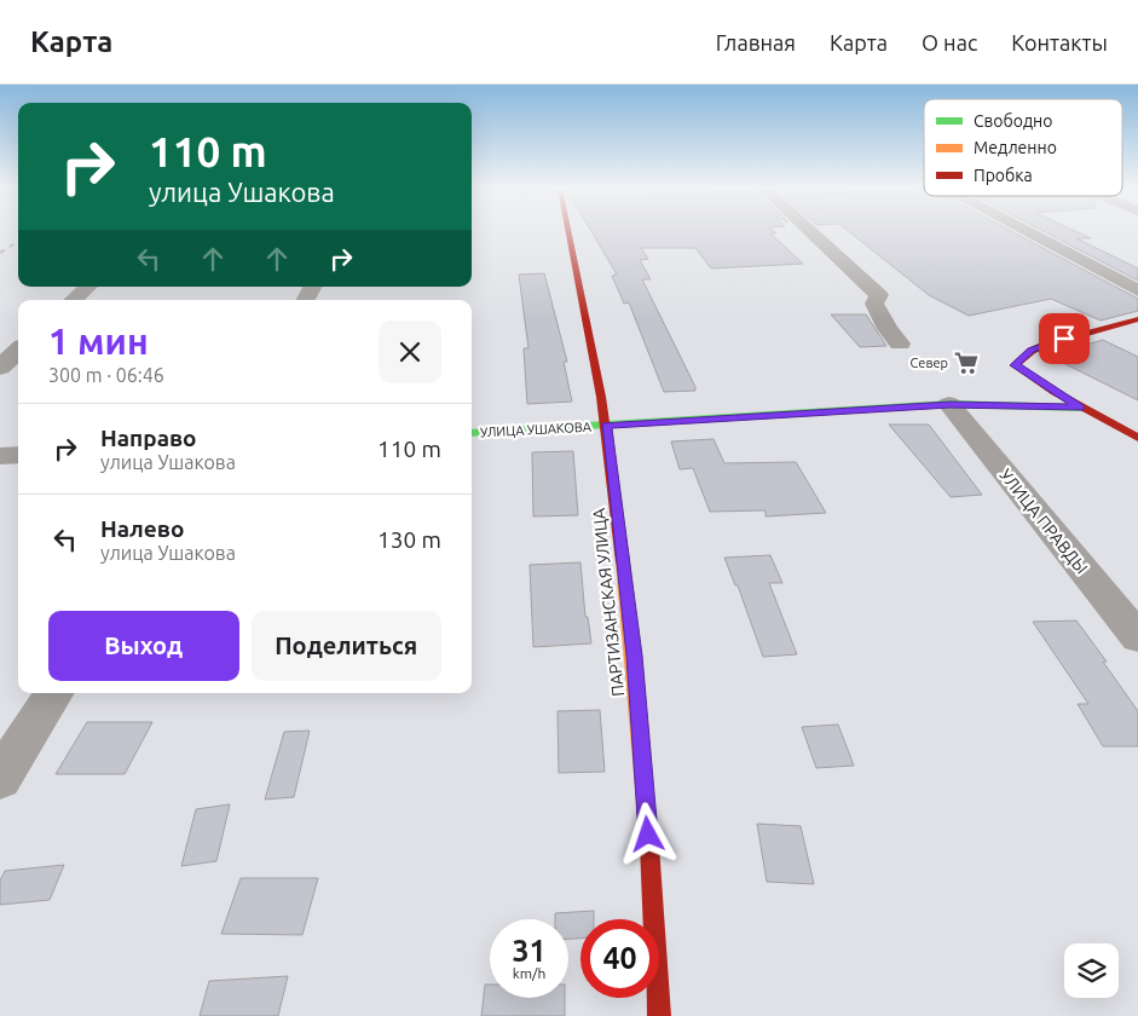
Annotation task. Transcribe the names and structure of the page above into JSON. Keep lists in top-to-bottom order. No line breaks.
{"streets":{"street":["УЛИЦА УШАКОВА","УЛИЦА ПРАВДЫ","ПАРТИЗАНСКАЯ УЛИЦА"]},"crossings":[["УЛИЦА УШАКОВА","УЛИЦА ПРАВДЫ"],["УЛИЦА УШАКОВА","ПАРТИЗАНСКАЯ УЛИЦА"]],"places":{"supermarket":["Север"]},"legend":["Свободно","Медленно","Пробка"],"page":{"header":"Карта","nav":["Главная","Карта","О нас","Контакты"],"turn":["110 m","улица Ушакова"],"heading":["1 мин","300 m · 06:46"],"list":[{"name":"Направо","note":"улица Ушакова","value":"110 m"},{"name":"Налево","note":"улица Ушакова","value":"130 m"}],"buttons":["Выход","Поделиться"],"speed":"31 km/h","limit":"40"}}
